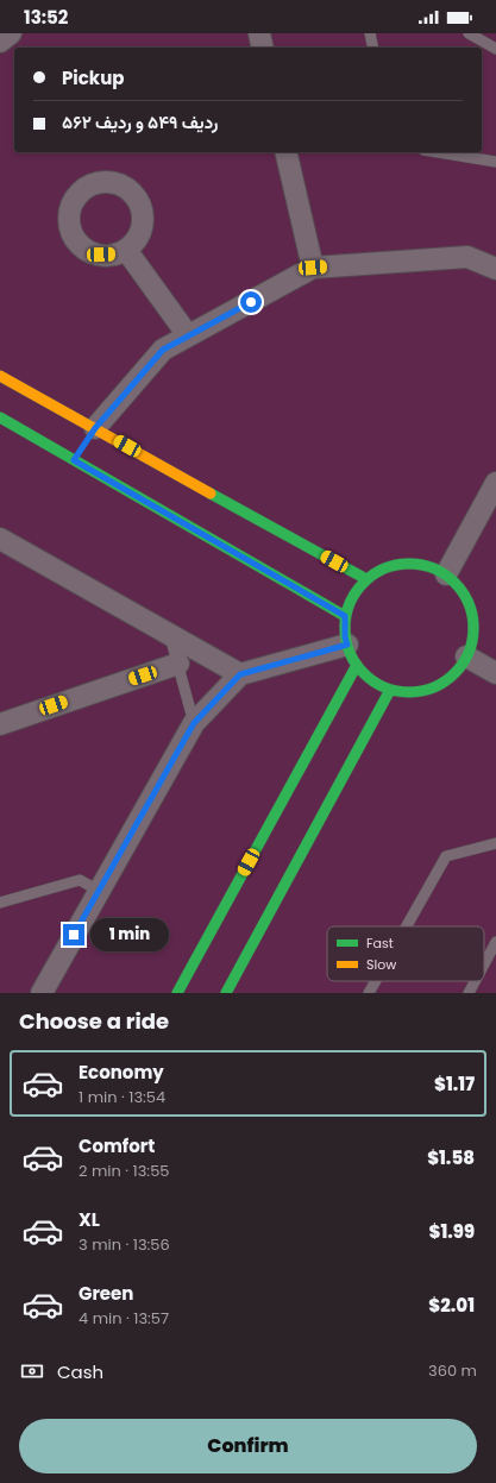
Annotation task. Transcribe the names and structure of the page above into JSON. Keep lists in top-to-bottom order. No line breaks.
{"legend":["Fast","Slow"],"page":{"status":"13:52","banner":["Pickup","ردیف ۵۴۹ و ردیف ۵۶۲"],"bubble":"1 min","heading":"Choose a ride","list":[{"name":"Economy","note":"1 min · 13:54","value":"$1.17"},{"name":"Comfort","note":"2 min · 13:55","value":"$1.58"},{"name":"XL","note":"3 min · 13:56","value":"$1.99"},{"name":"Green","note":"4 min · 13:57","value":"$2.01"}],"pay":["Cash","360 m"],"buttons":"Confirm"}}
